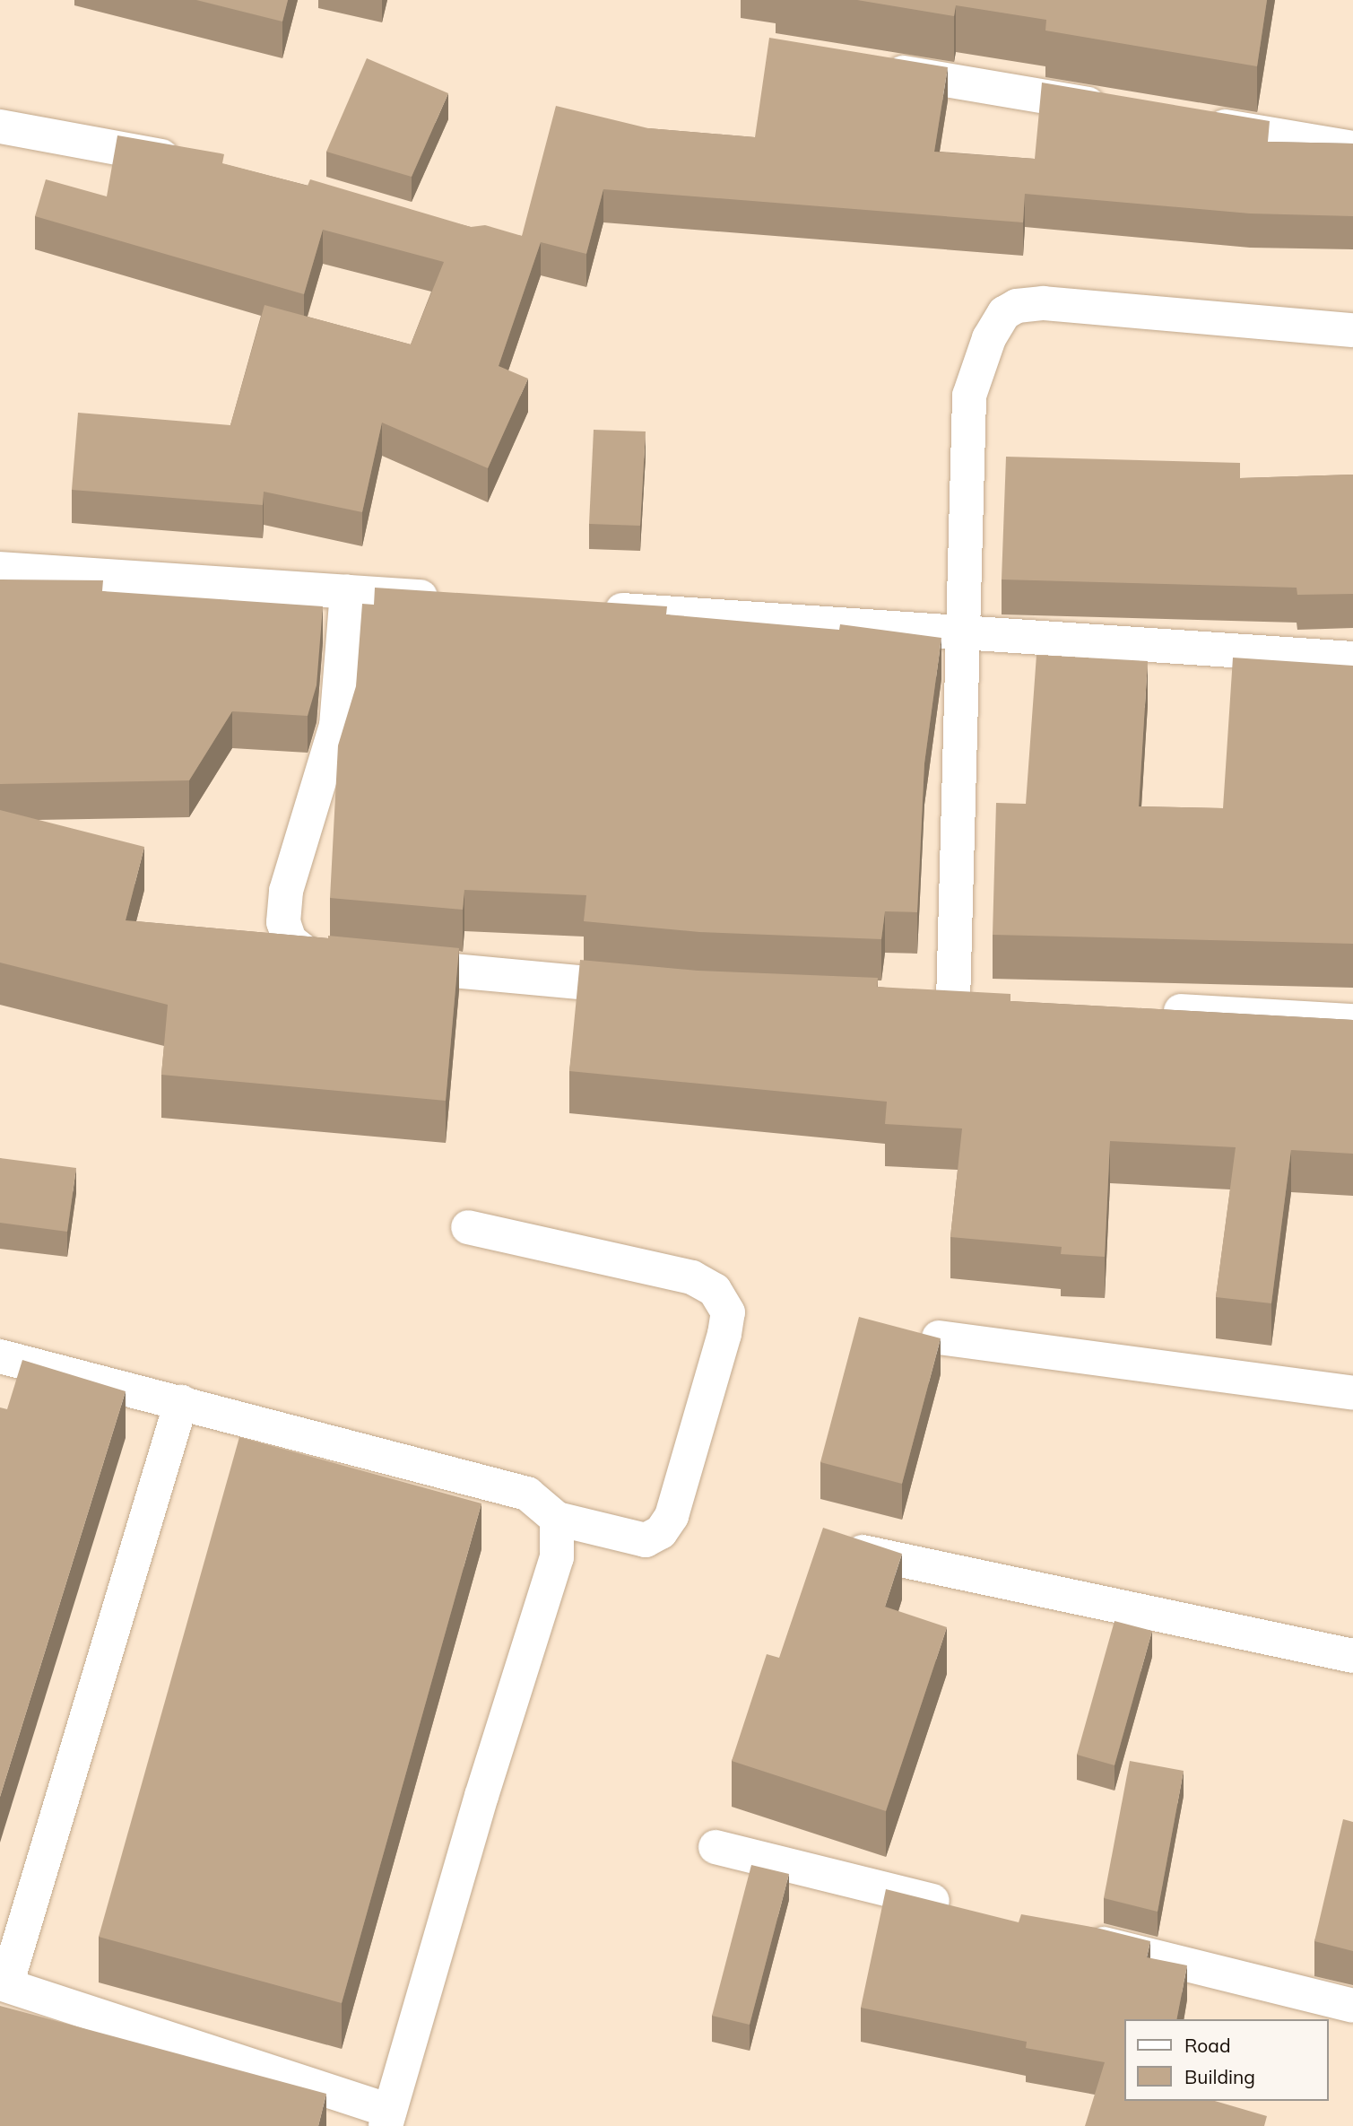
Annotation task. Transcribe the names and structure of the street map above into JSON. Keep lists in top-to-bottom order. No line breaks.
{"legend":["Road","Building"]}
